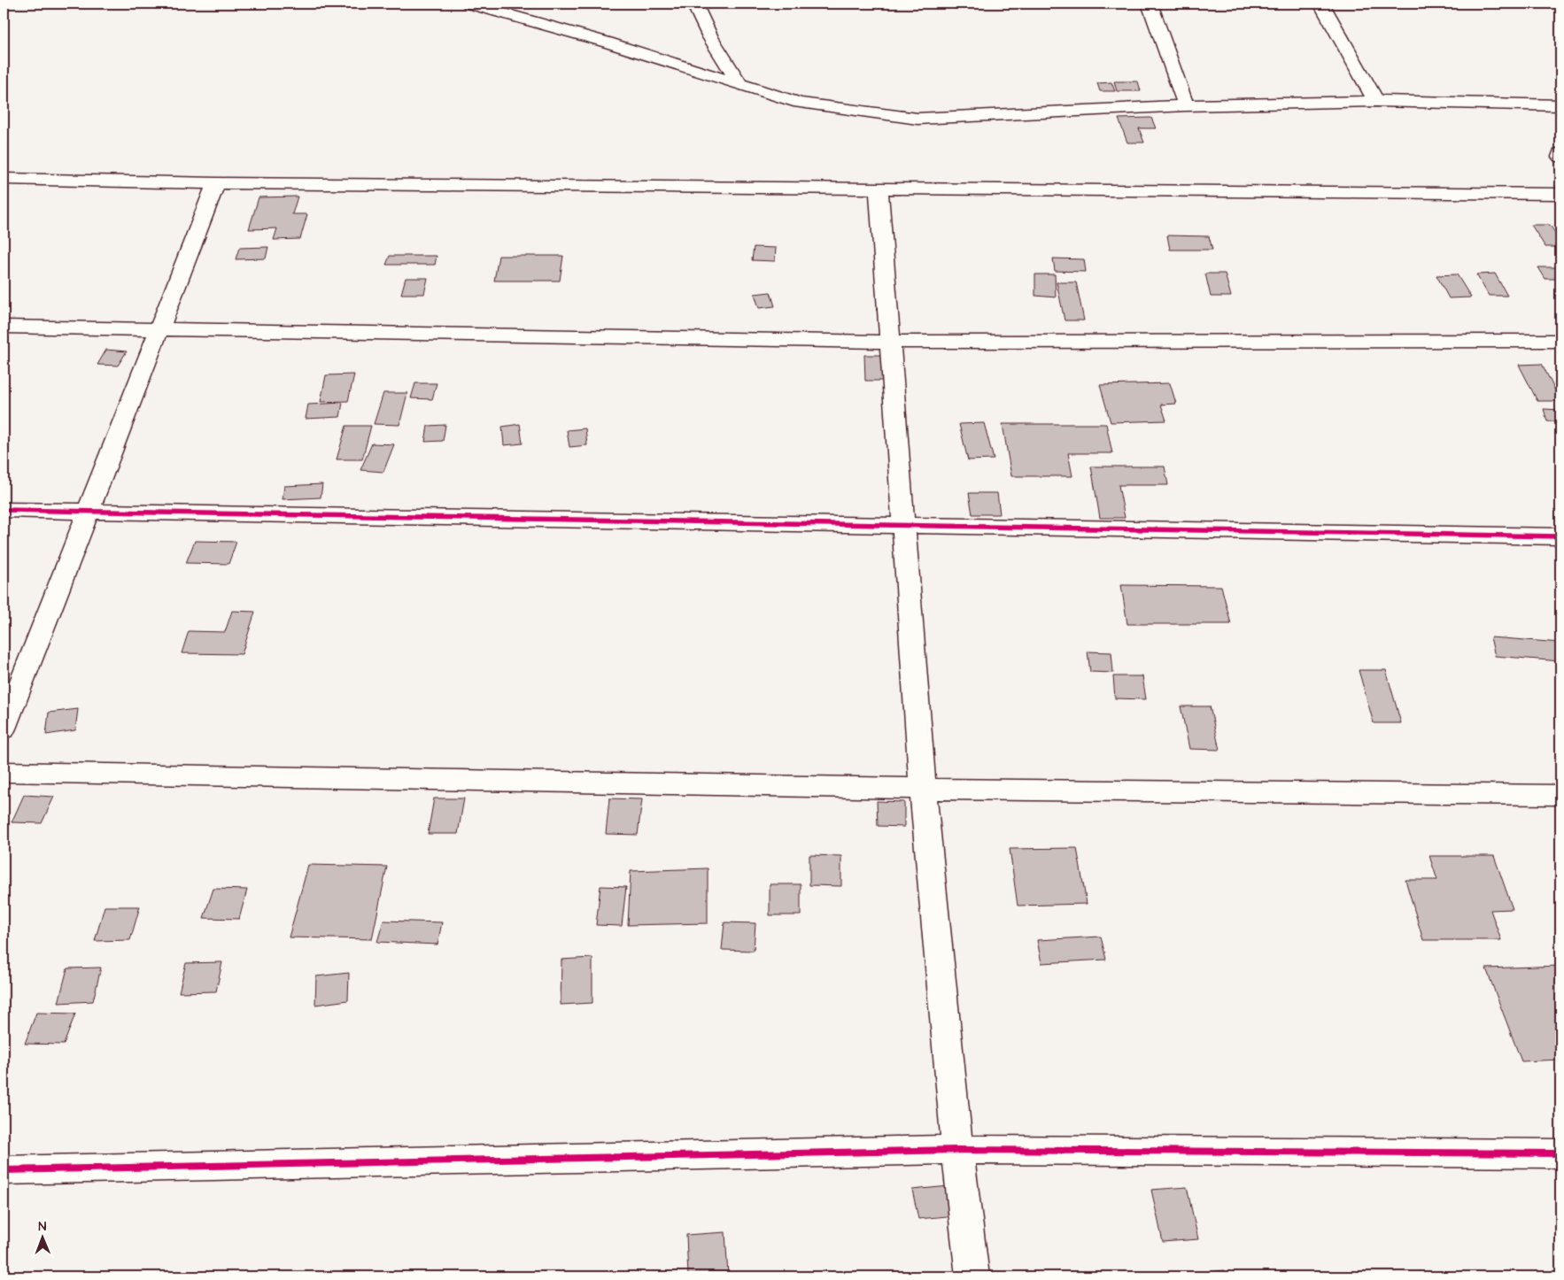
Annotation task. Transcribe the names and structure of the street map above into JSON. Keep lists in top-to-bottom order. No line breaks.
{"north":"top"}
